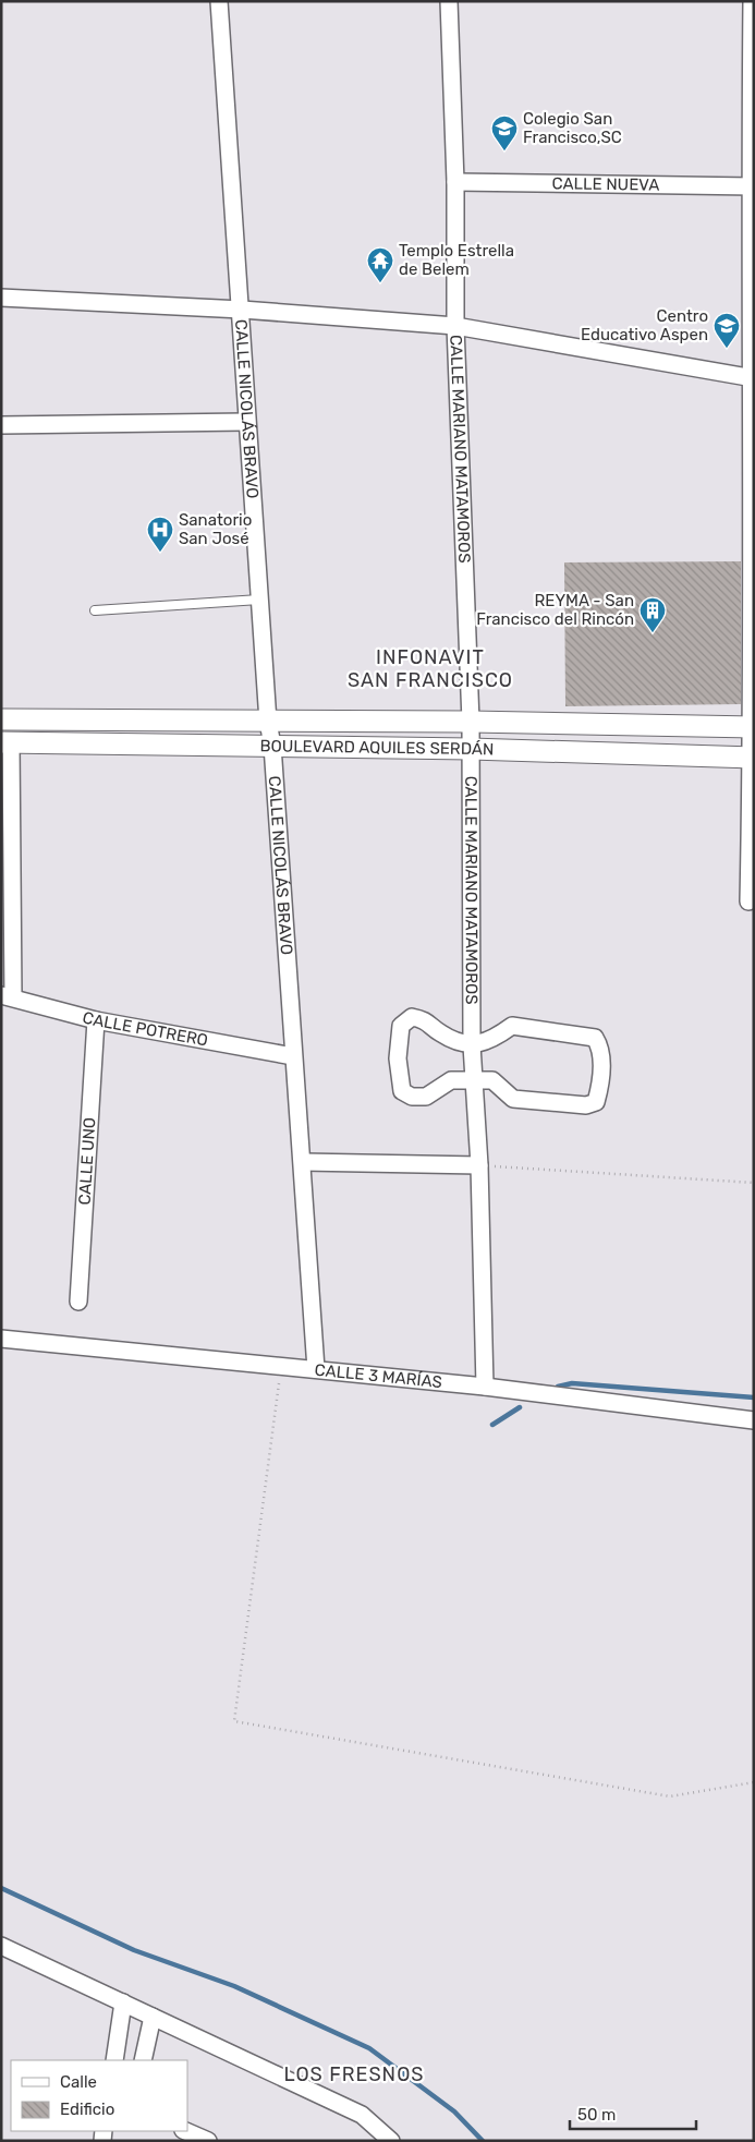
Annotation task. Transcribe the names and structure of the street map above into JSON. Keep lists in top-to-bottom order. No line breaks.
{"streets":{"street":["CALLE NUEVA","CALLE NICOLÁS BRAVO","CALLE MARIANO MATAMOROS","BOULEVARD AQUILES SERDÁN","CALLE POTRERO","CALLE UNO","CALLE 3 MARÍAS"]},"crossings":[["CALLE NUEVA","CALLE MARIANO MATAMOROS"],["CALLE NICOLÁS BRAVO","BOULEVARD AQUILES SERDÁN"],["CALLE NICOLÁS BRAVO","CALLE POTRERO"],["CALLE NICOLÁS BRAVO","CALLE 3 MARÍAS"],["CALLE MARIANO MATAMOROS","BOULEVARD AQUILES SERDÁN"],["CALLE MARIANO MATAMOROS","CALLE 3 MARÍAS"],["CALLE POTRERO","CALLE UNO"]],"districts":["INFONAVIT SAN FRANCISCO","LOS FRESNOS"],"places":{"school or university":["Colegio San Francisco,SC","Centro Educativo Aspen"],"temple":["Templo Estrella de Belem"],"hospital":["Sanatorio San José"],"building":["REYMA - San Francisco del Rincón"]},"legend":["Calle","Edificio"],"scale_bar":"50 m"}
